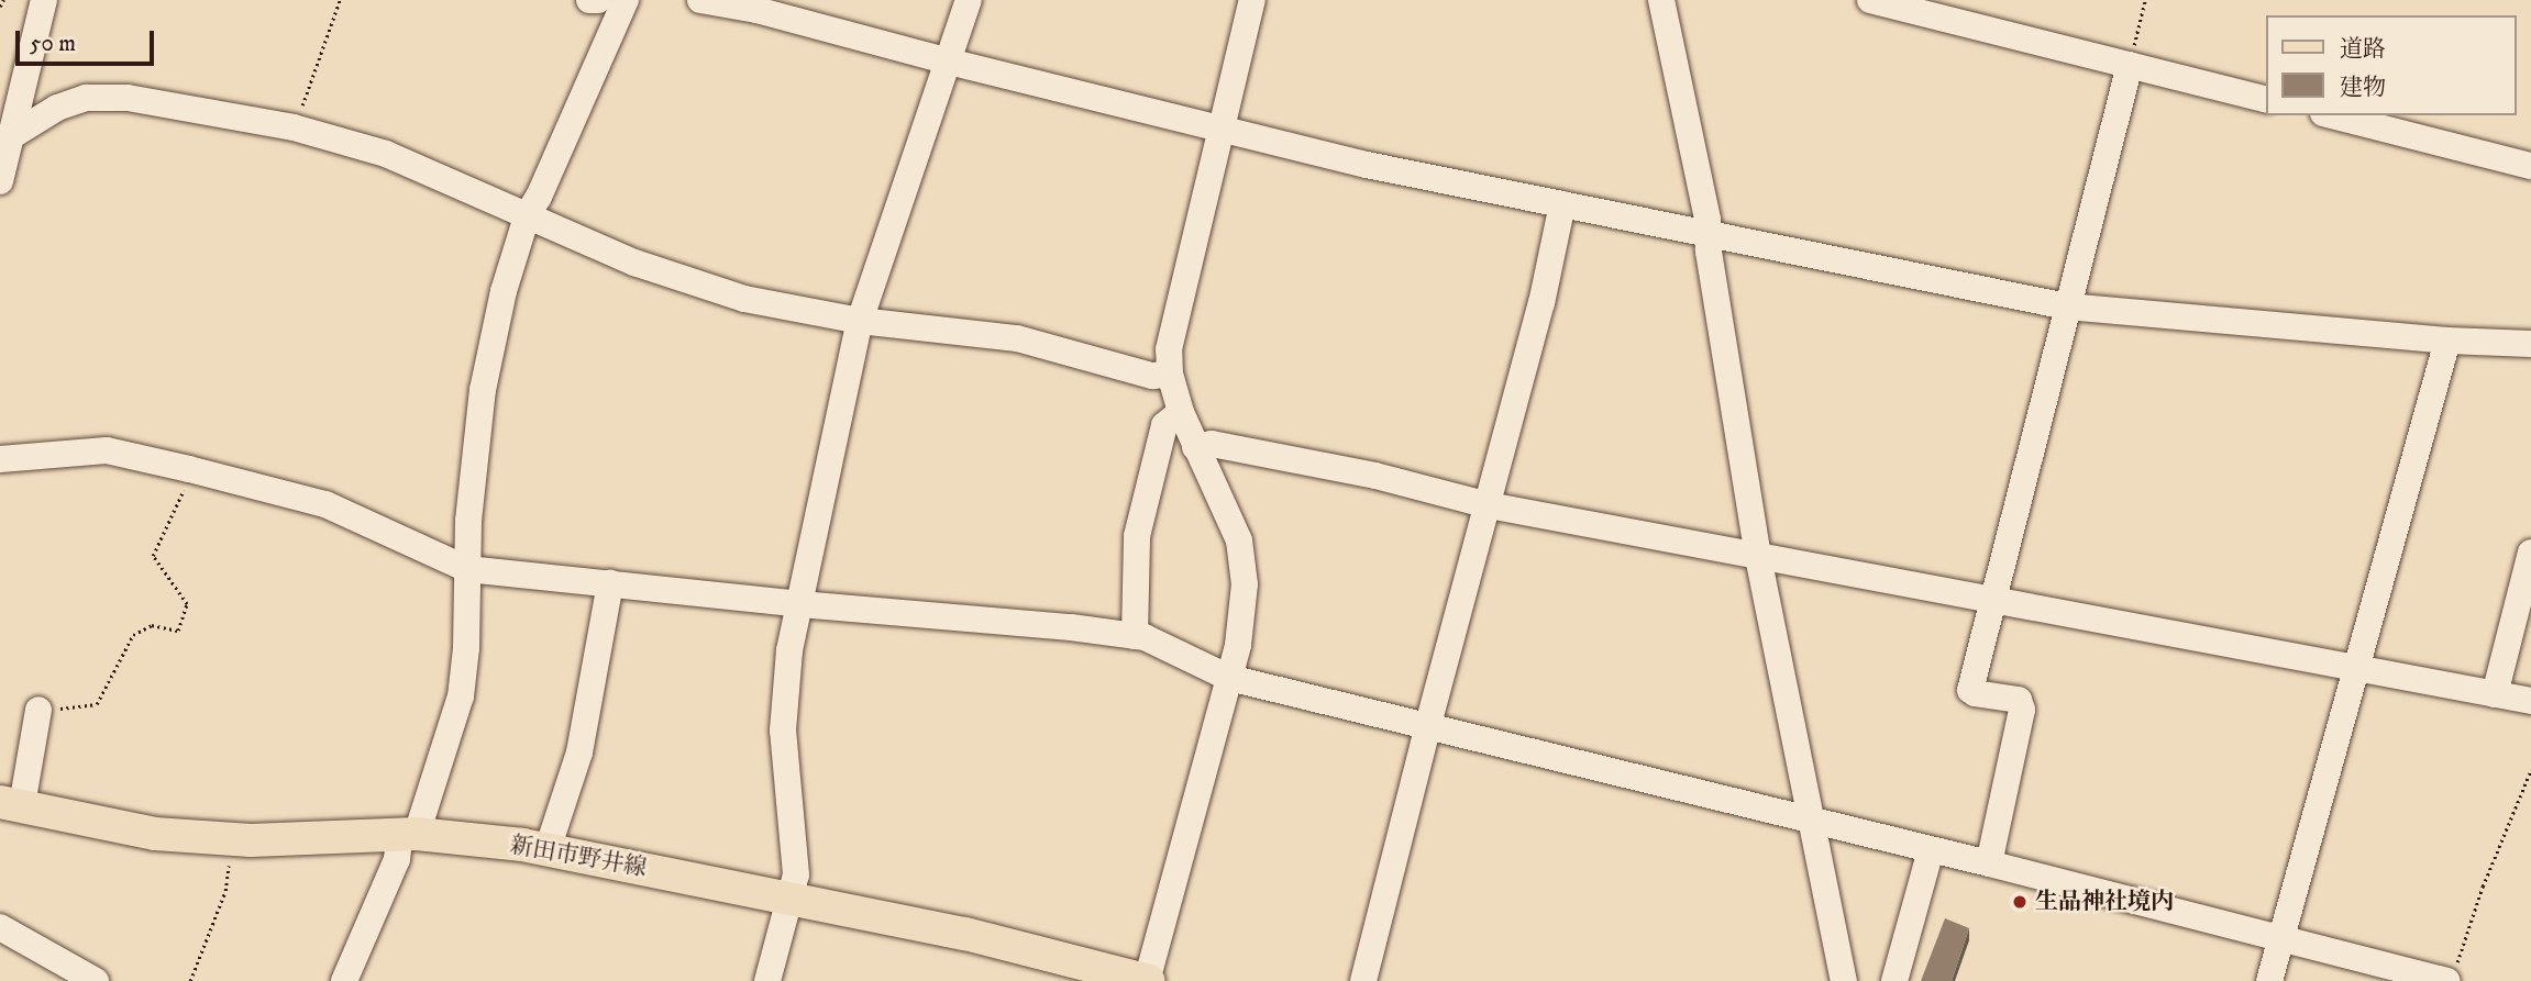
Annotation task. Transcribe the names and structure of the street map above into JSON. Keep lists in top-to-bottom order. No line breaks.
{"streets":{"main road":["新田市野井線"]},"places":["生品神社境内"],"legend":["道路","建物"],"scale_bar":"50 m"}
